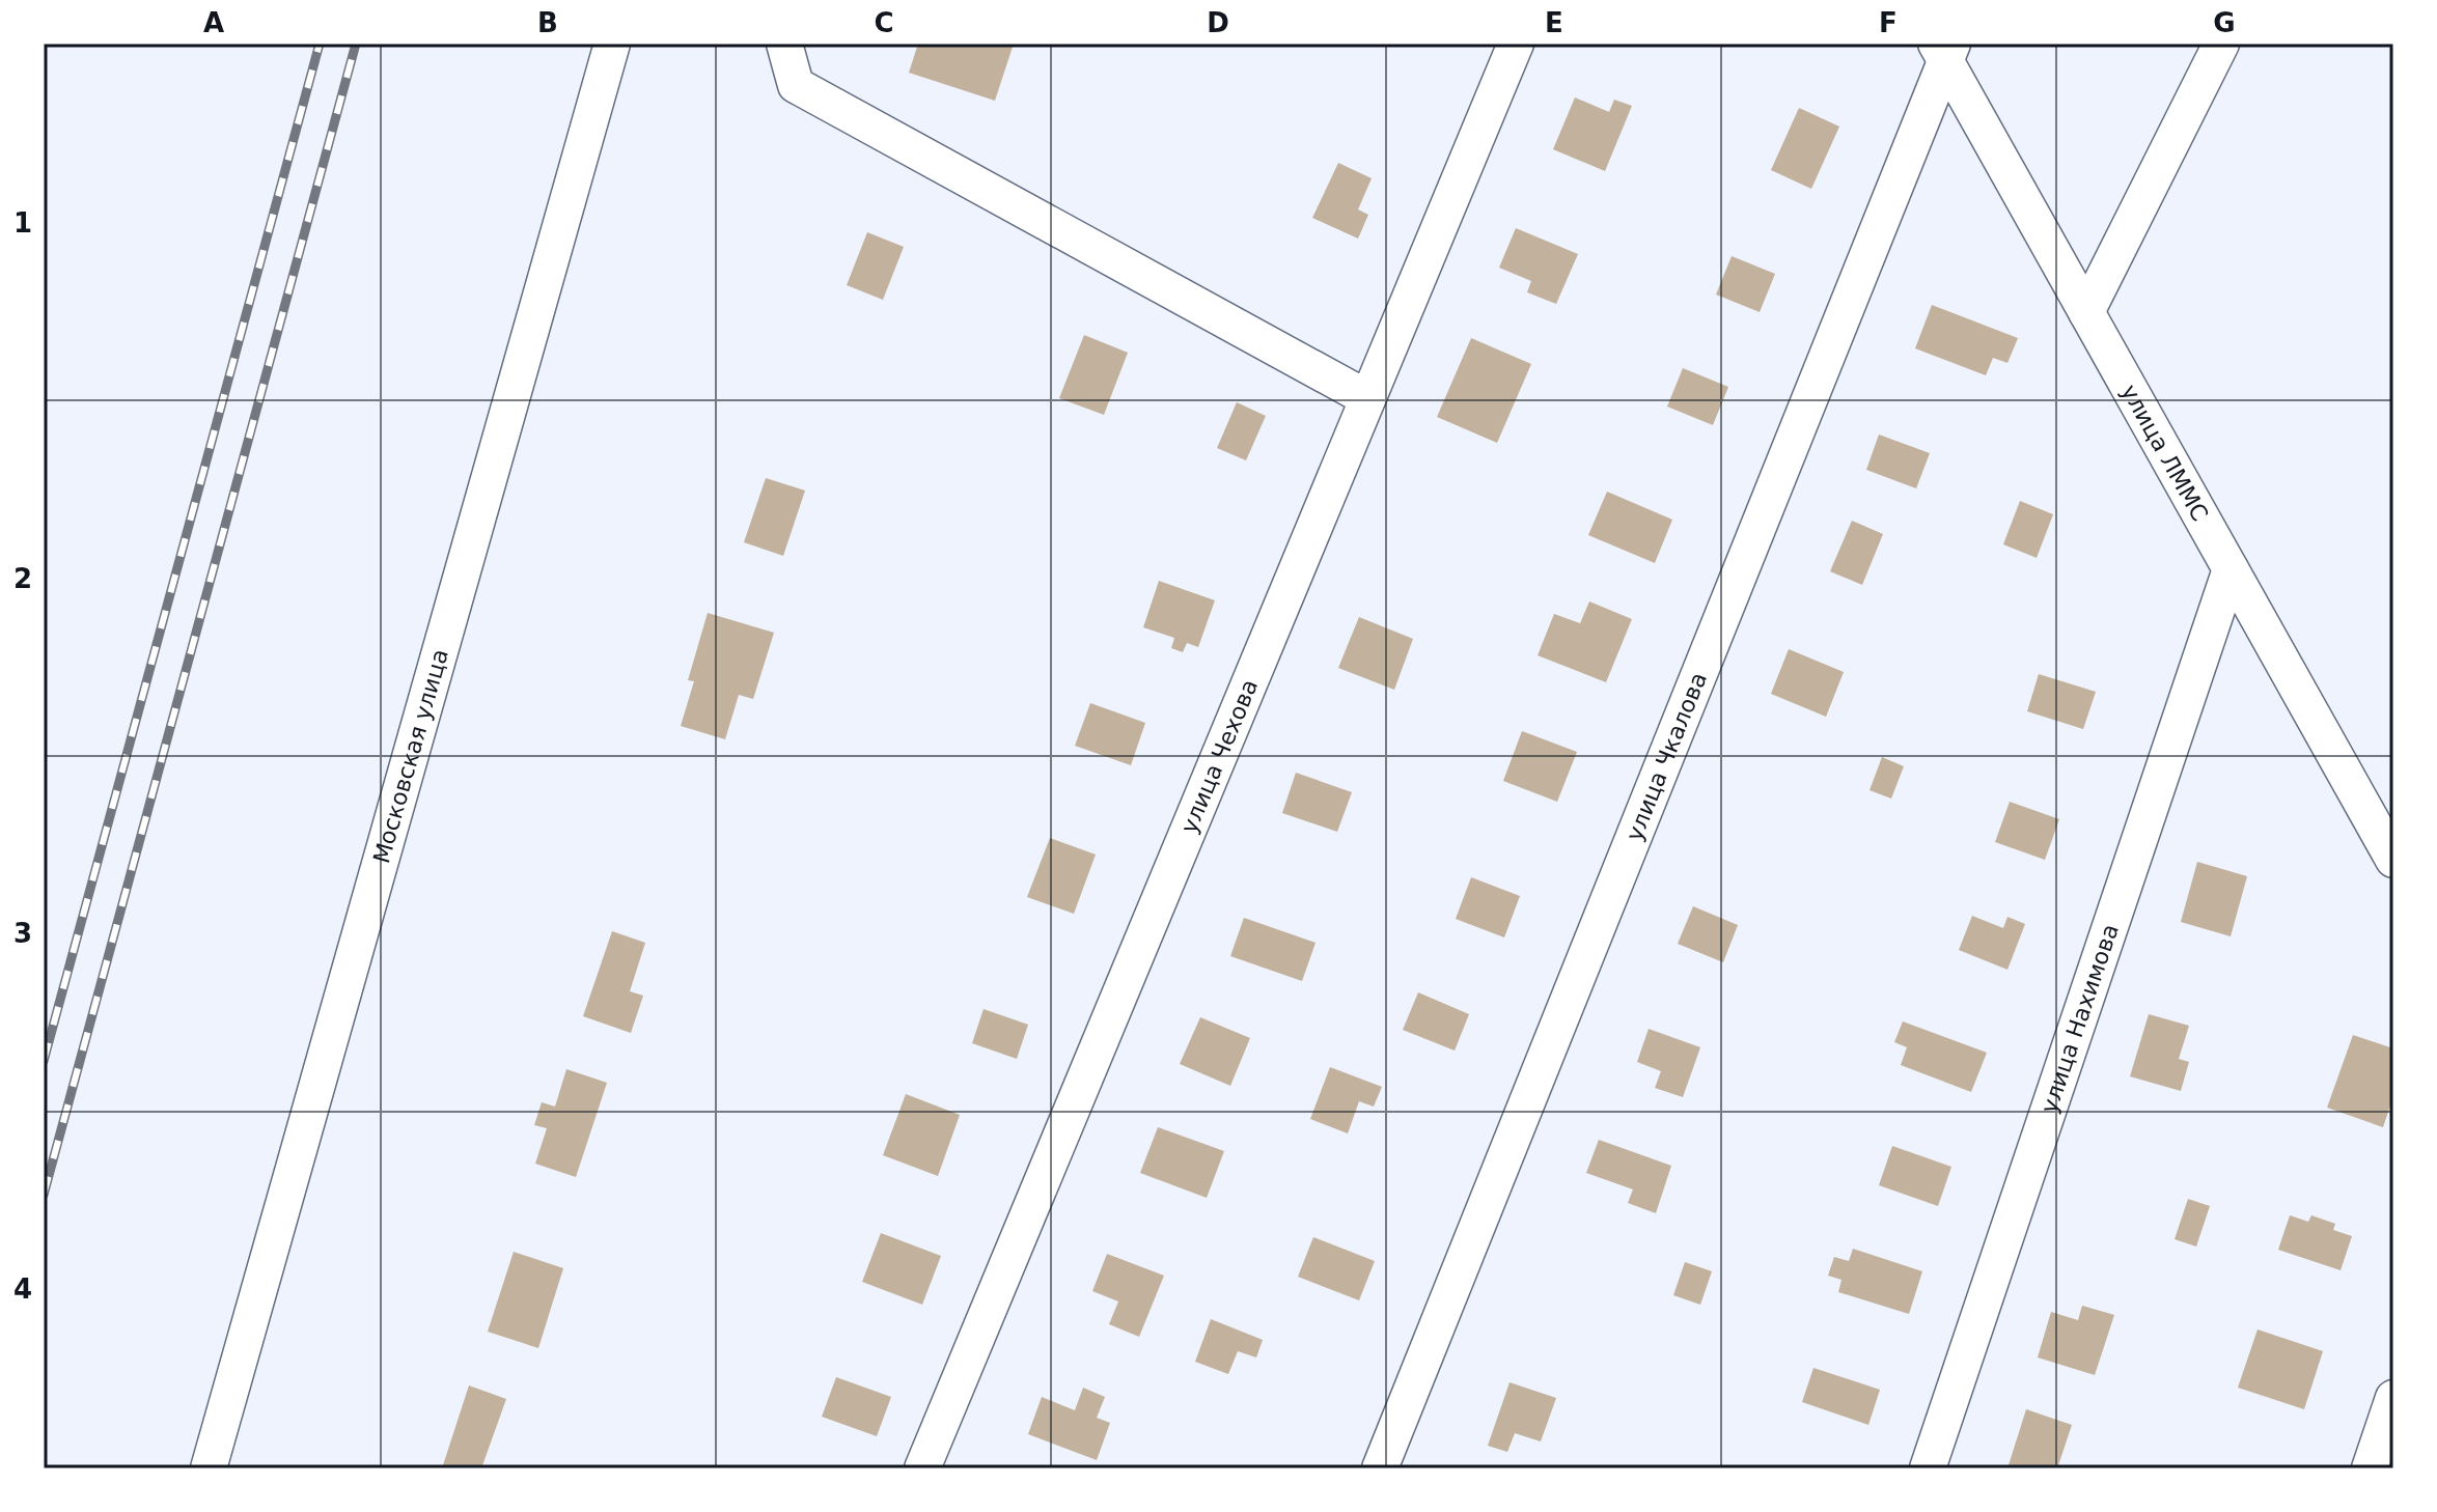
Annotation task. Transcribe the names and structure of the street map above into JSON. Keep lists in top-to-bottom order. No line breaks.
{"streets":{"street":["улица ЛММС","Московская улица","улица Чехова","улица Чкалова","улица Нахимова"]},"crossings":[["улица ЛММС","улица Чкалова"],["улица ЛММС","улица Нахимова"]],"grid":{"columns":["A","B","C","D","E","F","G"],"rows":["1","2","3","4"]}}
